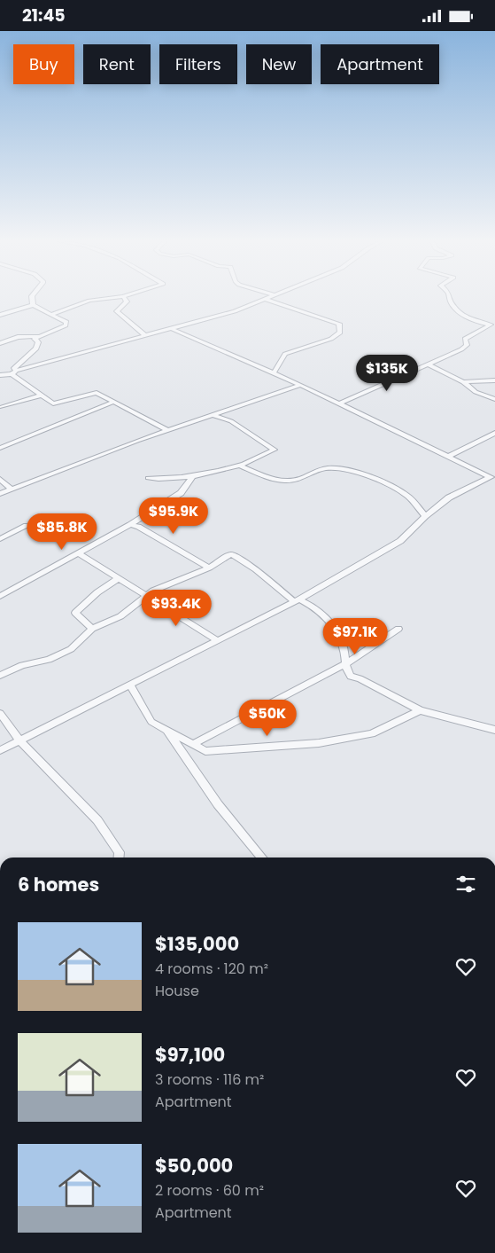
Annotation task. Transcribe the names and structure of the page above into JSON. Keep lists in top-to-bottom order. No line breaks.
{"page":{"status":"21:45","chip":["Buy","Rent","Filters","New","Apartment"],"price":["$135K","$95.9K","$85.8K","$93.4K","$97.1K","$50K"],"heading":"6 homes","list":[{"name":"$135,000","note":"4 rooms · 120 m² · House"},{"name":"$97,100","note":"3 rooms · 116 m² · Apartment"},{"name":"$50,000","note":"2 rooms · 60 m² · Apartment"}]}}
